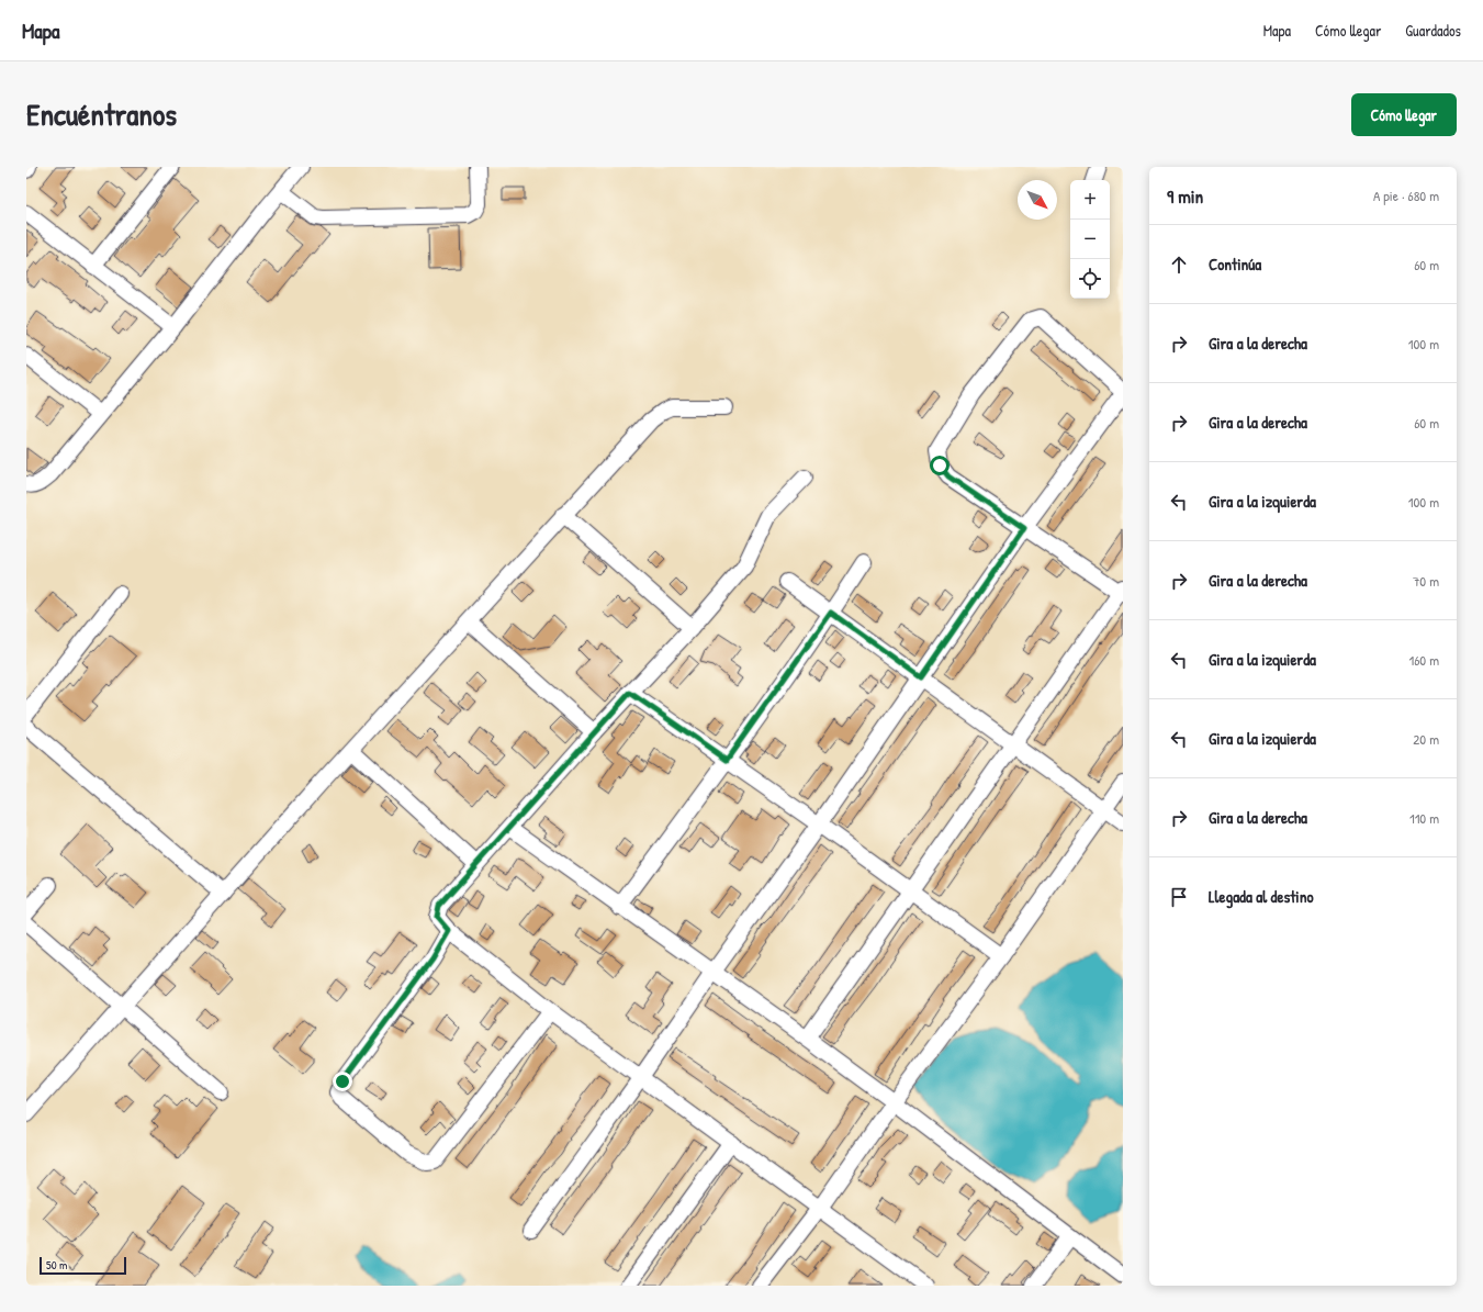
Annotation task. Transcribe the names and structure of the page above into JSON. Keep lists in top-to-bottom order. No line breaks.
{"scale_bar":"50 m","north":"bottom right","page":{"header":"Mapa","nav":["Mapa","Cómo llegar","Guardados"],"title":"Encuéntranos","buttons":"Cómo llegar","heading":["9 min","A pie · 680 m"],"map_buttons":["+","−"],"list":[["Continúa","60 m"],["Gira a la derecha","100 m"],["Gira a la derecha","60 m"],["Gira a la izquierda","100 m"],["Gira a la derecha","70 m"],["Gira a la izquierda","160 m"],["Gira a la izquierda","20 m"],["Gira a la derecha","110 m"],"Llegada al destino"],"scale":"50 m"}}
